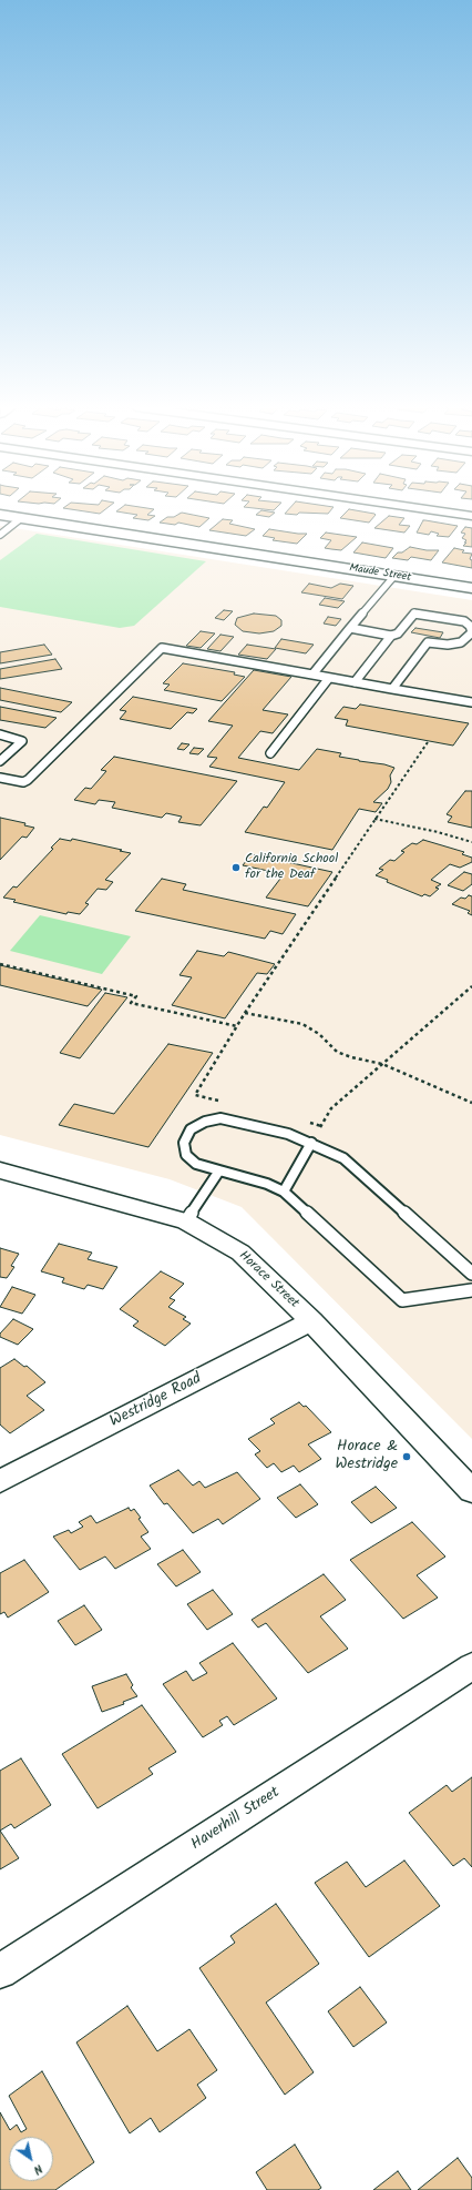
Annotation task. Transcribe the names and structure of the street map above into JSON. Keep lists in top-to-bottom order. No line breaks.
{"streets":{"street":["Maude Street","Horace Street","Westridge Road","Haverhill Street"]},"crossings":[["Horace Street","Westridge Road"]],"places":["California School for the Deaf","Horace & Westridge"],"north":"bottom right"}
